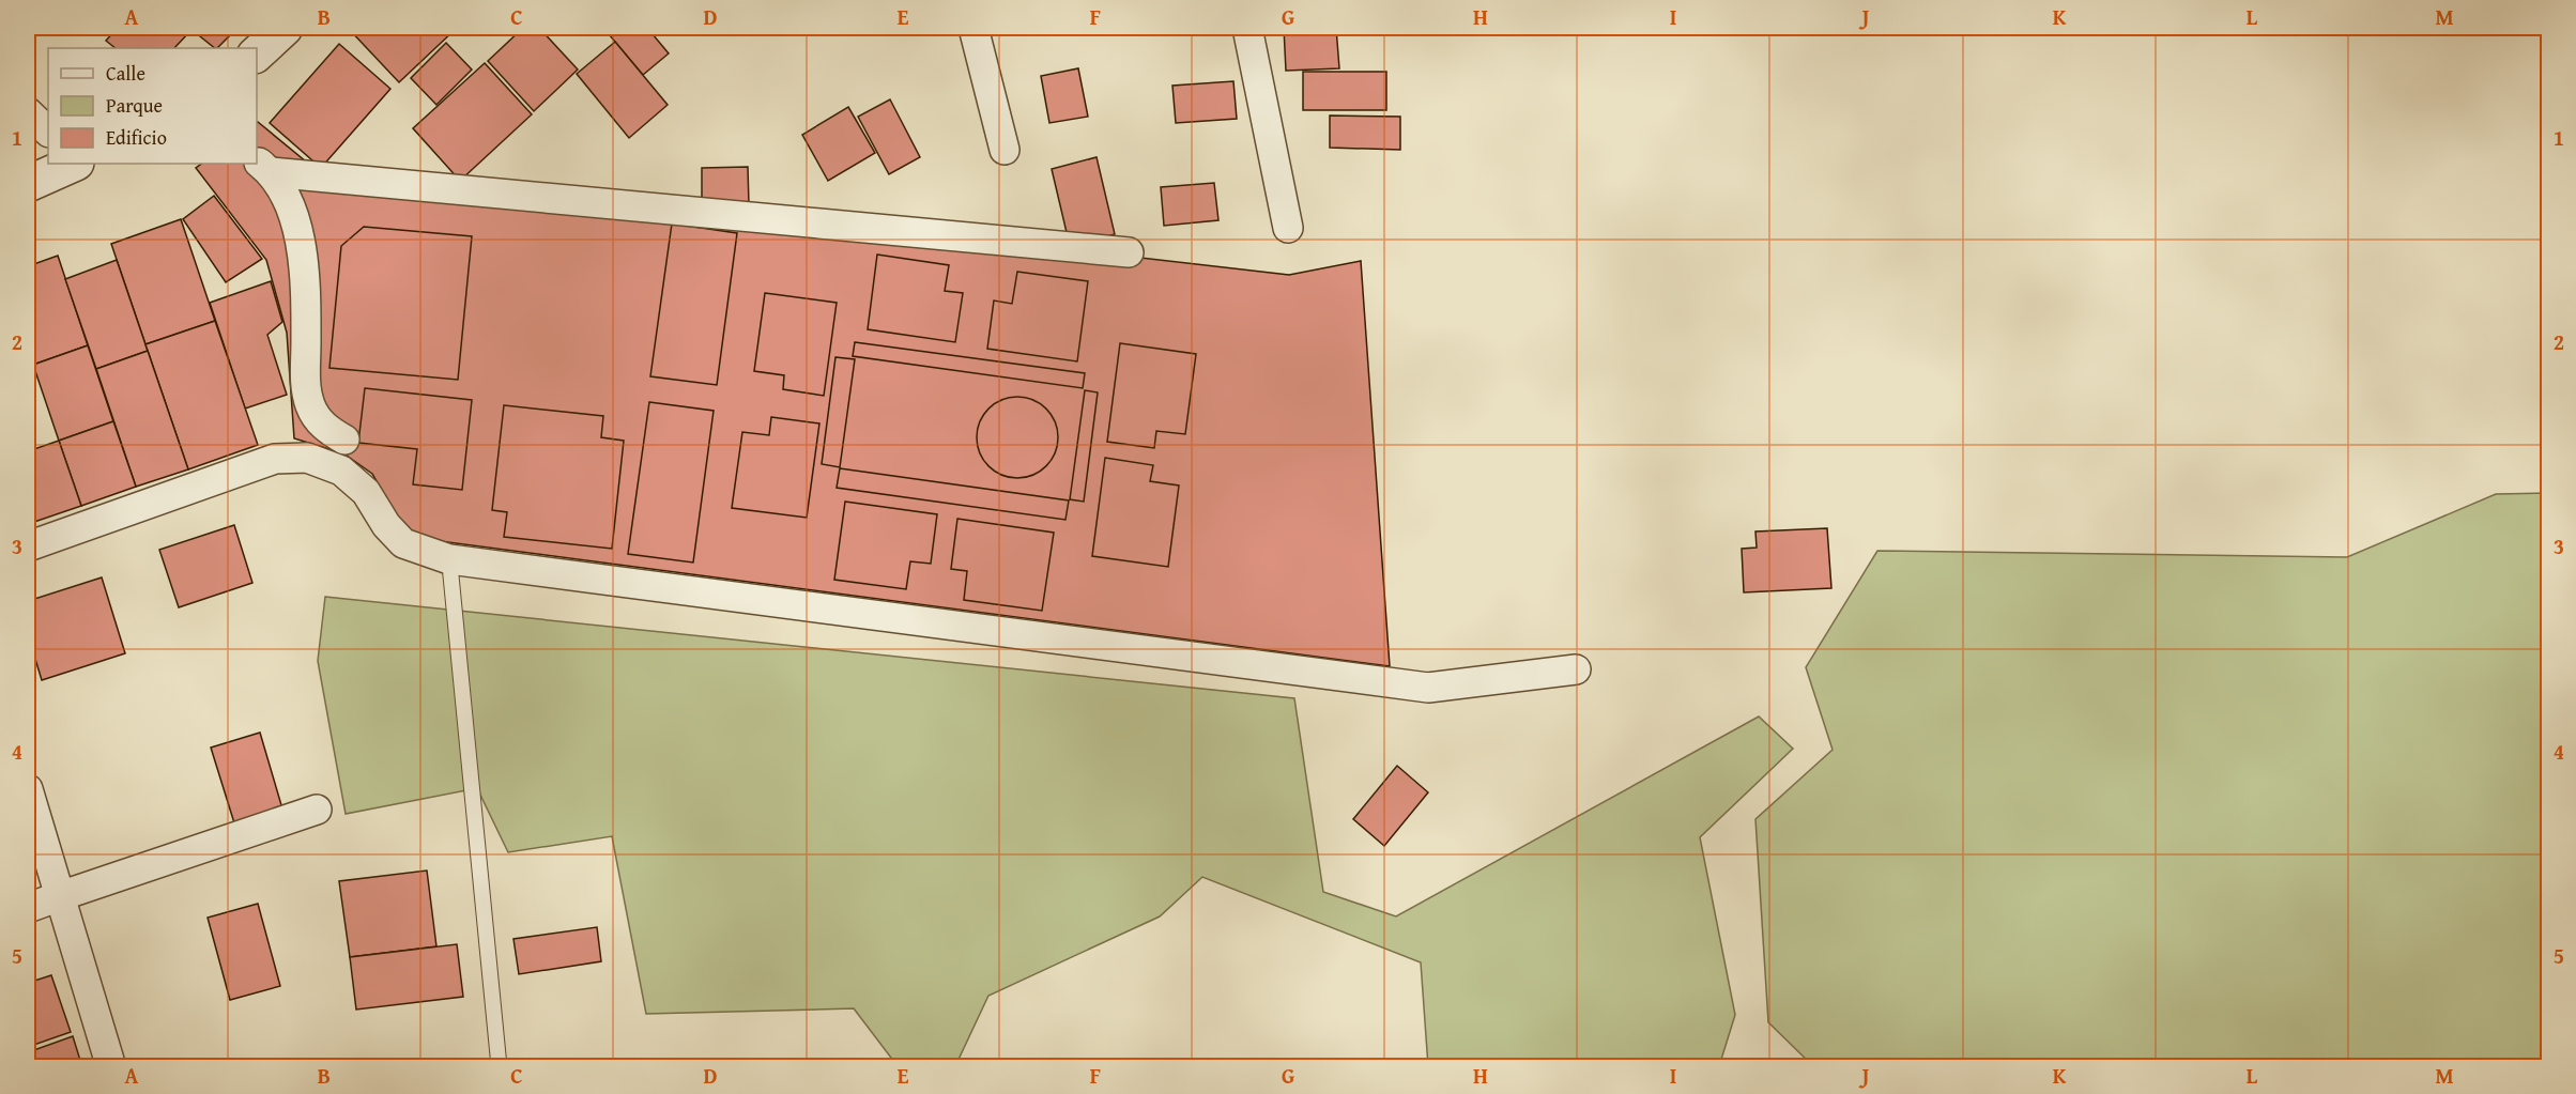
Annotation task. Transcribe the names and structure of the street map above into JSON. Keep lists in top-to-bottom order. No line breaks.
{"legend":["Calle","Parque","Edificio"],"grid":{"columns":["A","B","C","D","E","F","G","H","I","J","K","L","M"],"rows":["1","2","3","4","5"]}}
